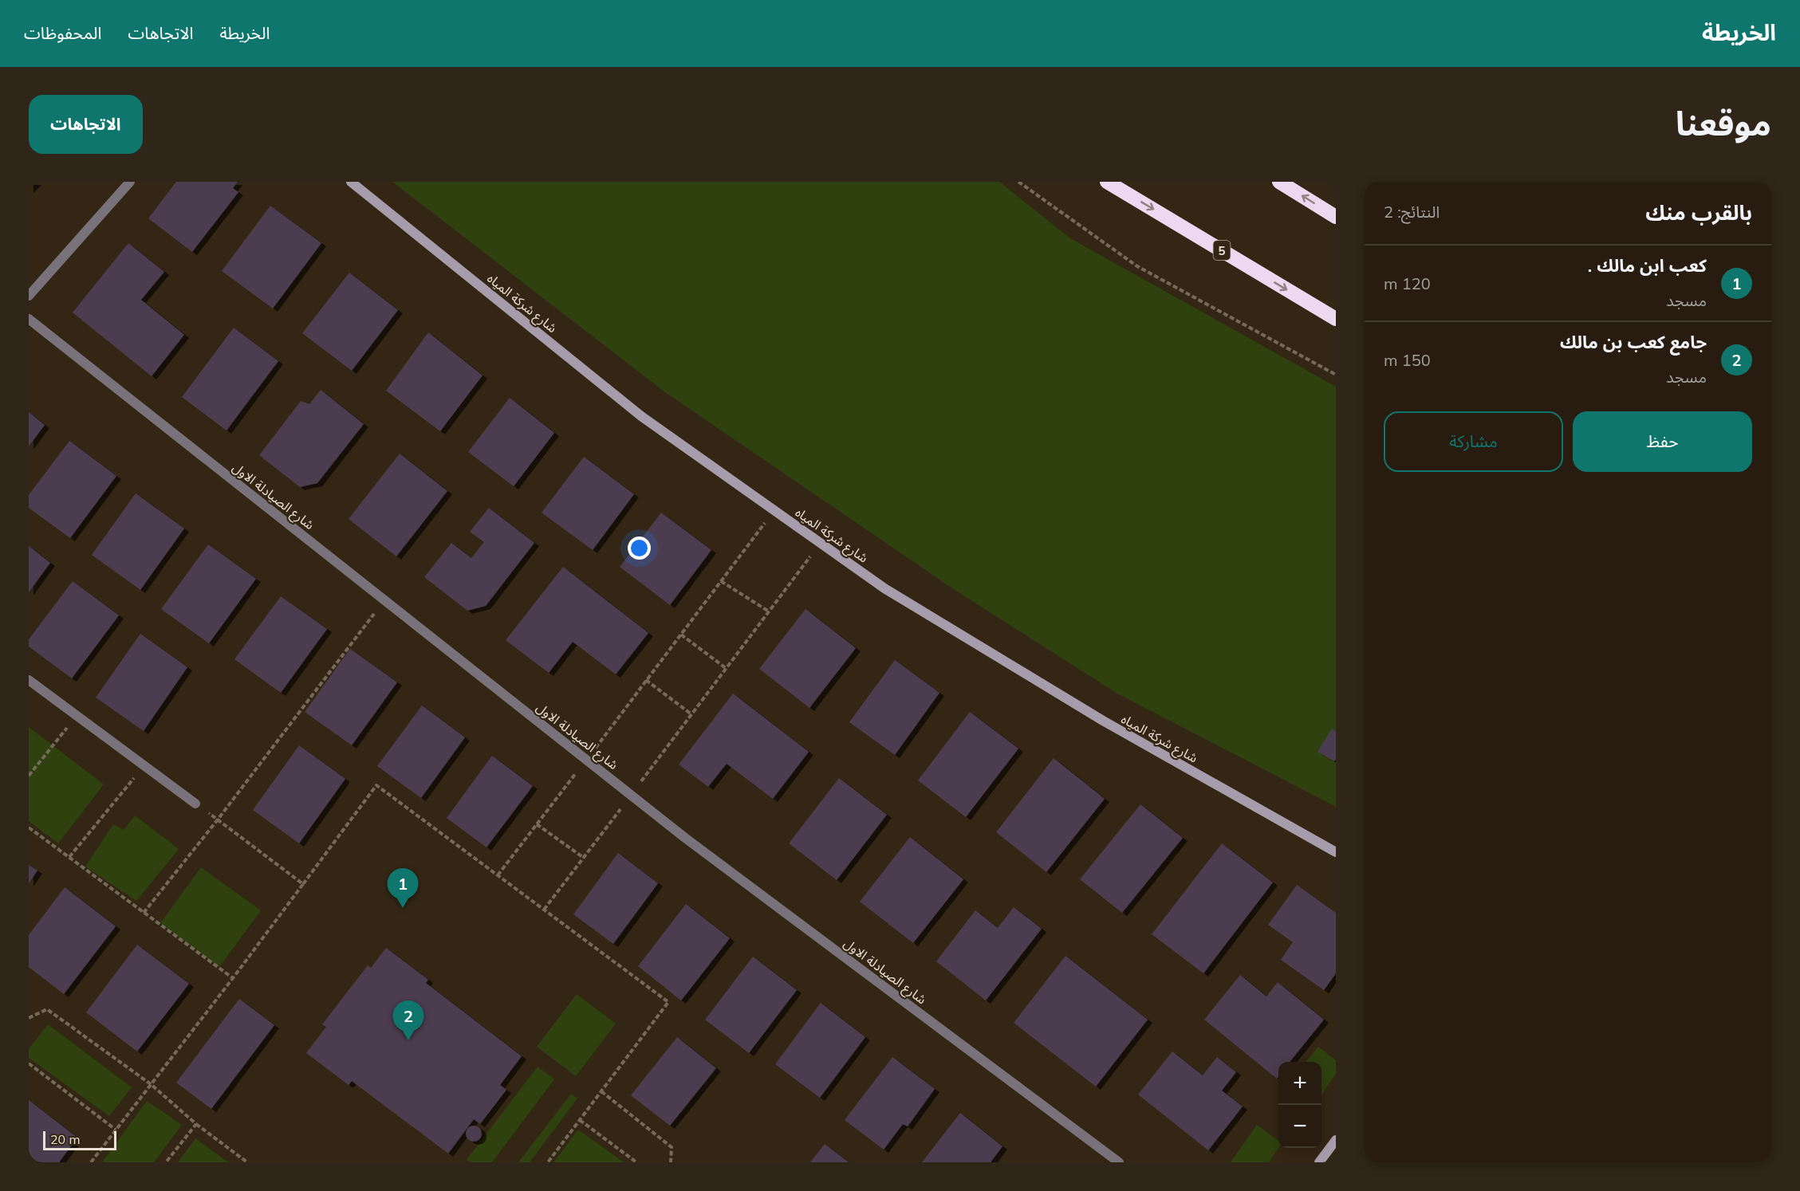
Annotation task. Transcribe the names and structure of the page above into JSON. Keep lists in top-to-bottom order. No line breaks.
{"streets":{"highway":["5"],"street":["شارع شركة المياه","شارع الصيادلة الاول"]},"scale_bar":"20 m","page":{"header":"الخريطة","nav":["الخريطة","الاتجاهات","المحفوظات"],"title":"موقعنا","buttons":["الاتجاهات",["حفظ","مشاركة"]],"heading":["بالقرب منك","النتائج: 2"],"list":[{"mark":"1","name":"كعب ابن مالك .","note":"مسجد","value":"120 m"},{"mark":"2","name":"جامع كعب بن مالك","note":"مسجد","value":"150 m"}],"pins":["1","2"],"map_buttons":["+","−"],"scale":"20 m"}}
